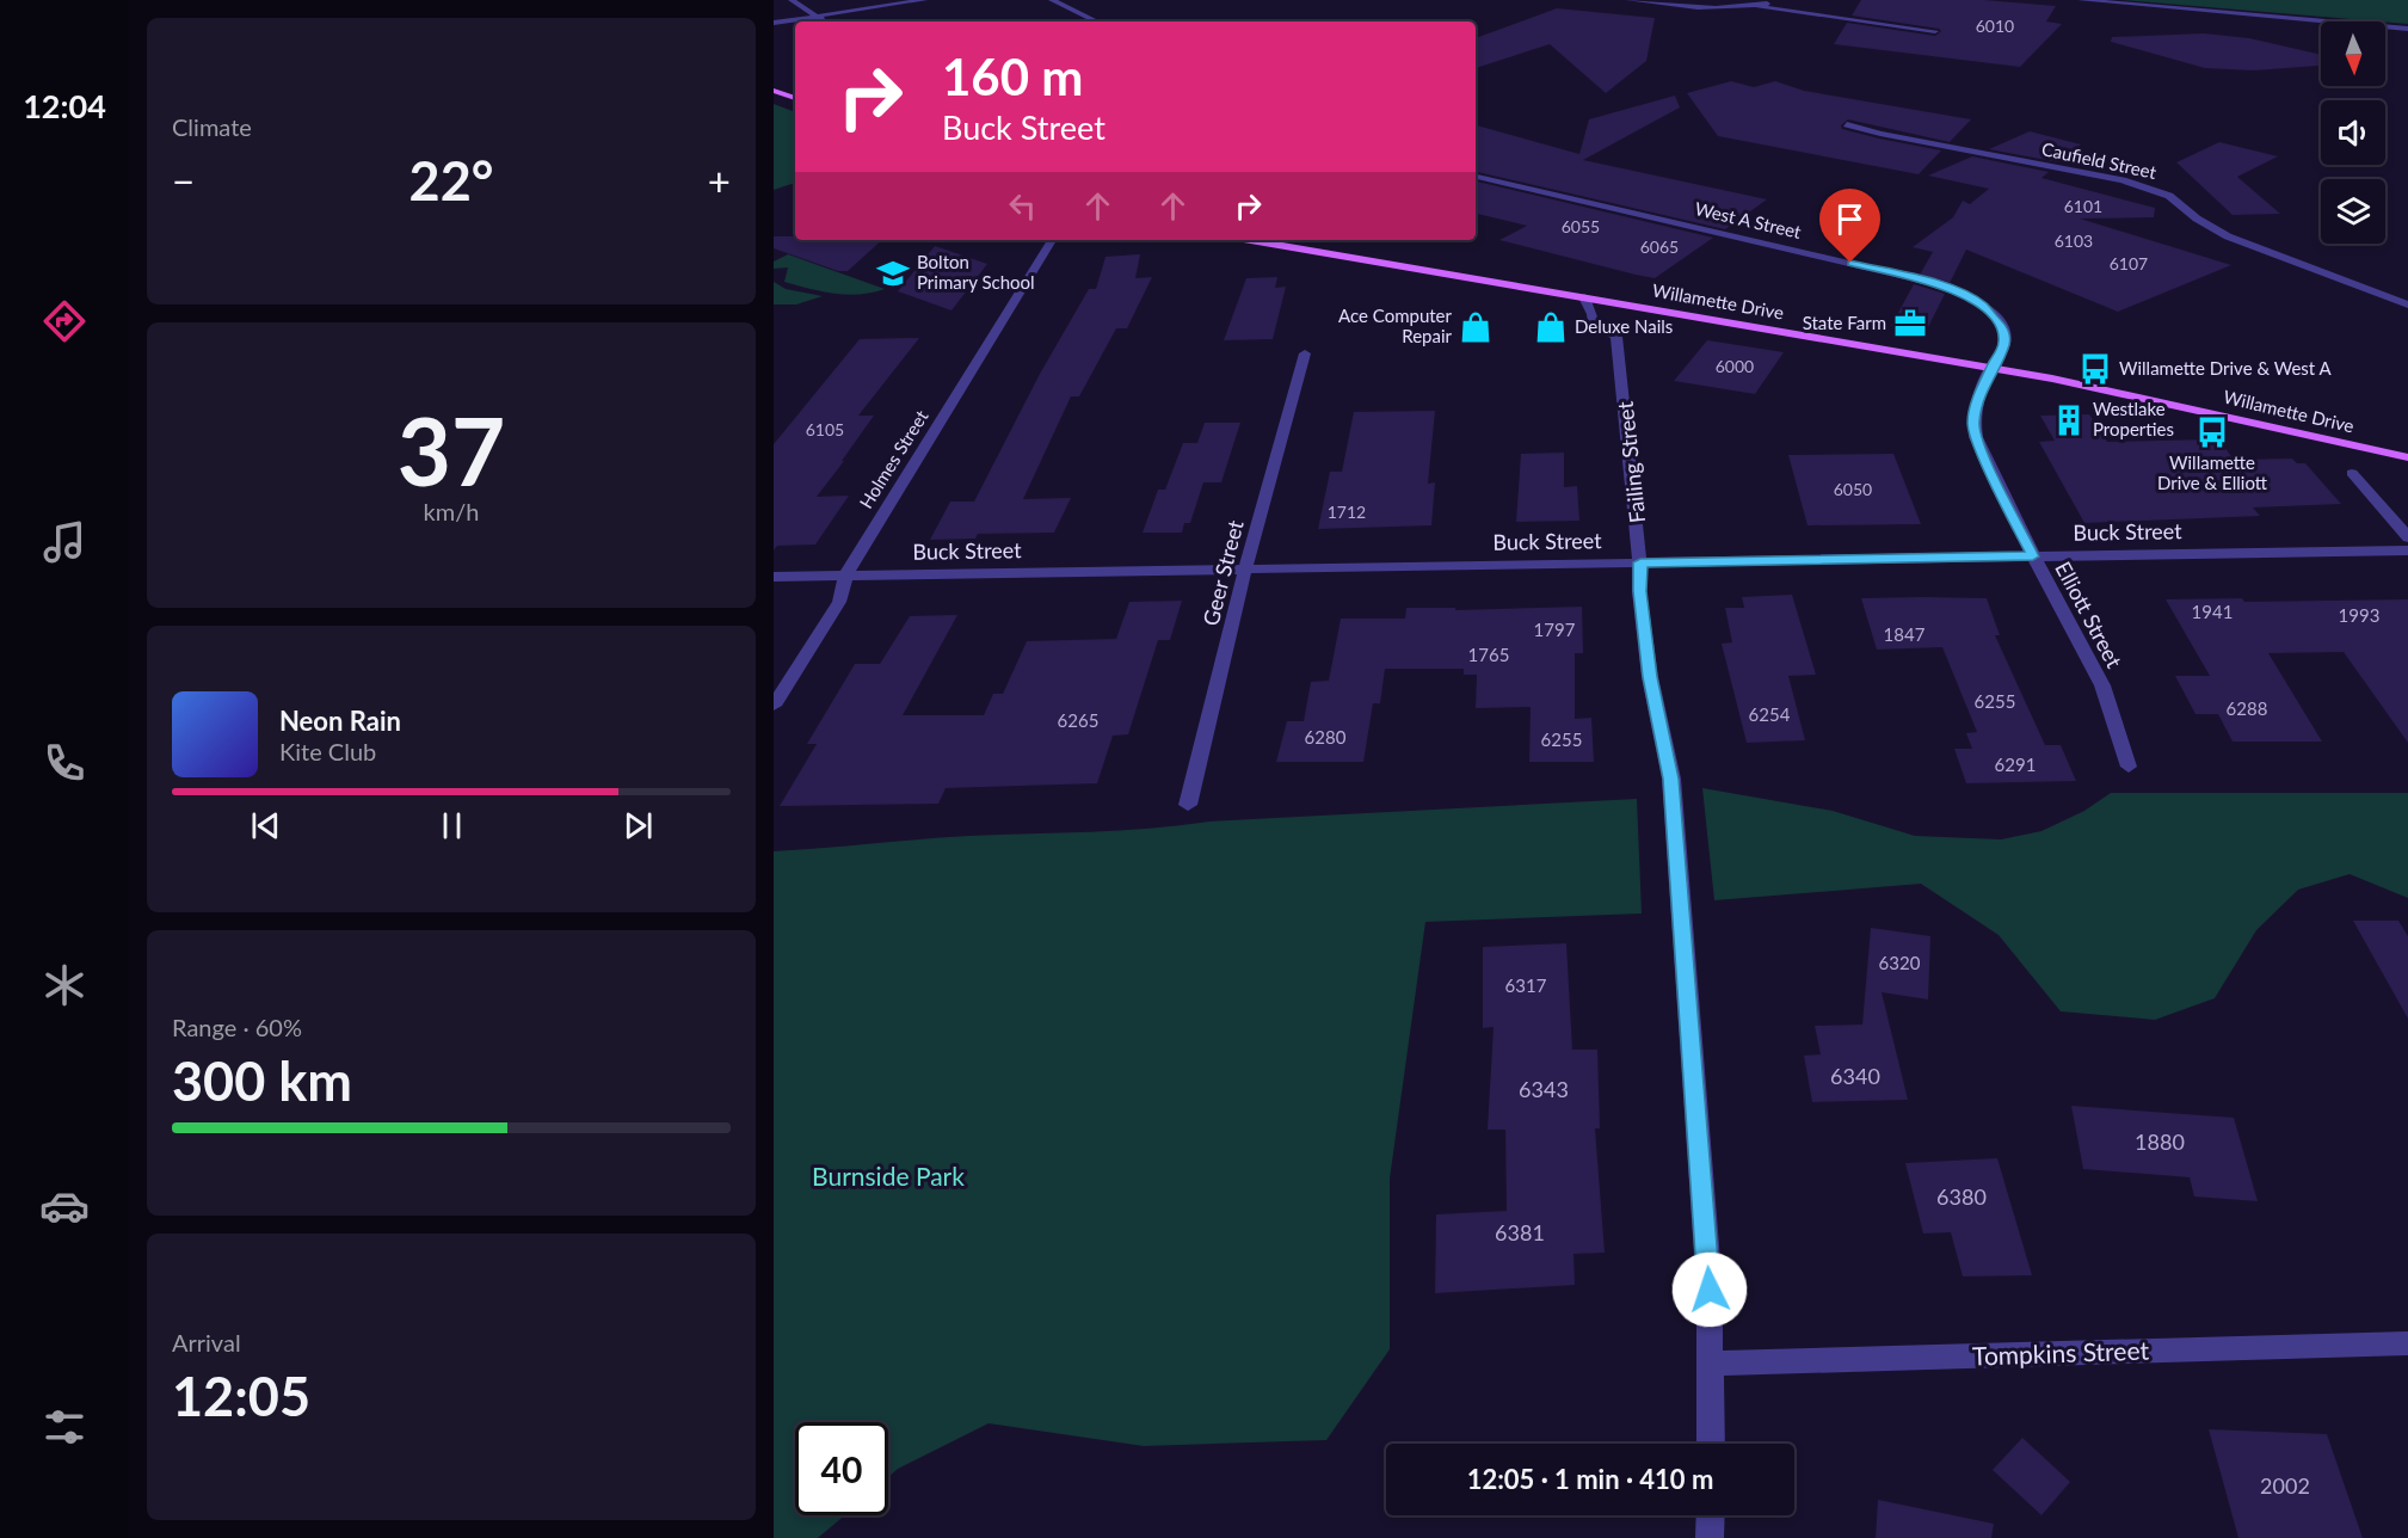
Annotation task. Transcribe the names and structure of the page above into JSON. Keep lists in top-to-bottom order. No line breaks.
{"streets":{"main road":["Willamette Drive"],"street":["Caufield Street","West A Street","Holmes Street","Failing Street","Buck Street","Geer Street","Elliott Street","Tompkins Street"]},"crossings":[["West A Street","Willamette Drive"],["West A Street","Elliott Street"],["Willamette Drive","Failing Street"],["Willamette Drive","Elliott Street"],["Holmes Street","Buck Street"],["Failing Street","Buck Street"],["Failing Street","Tompkins Street"],["Buck Street","Geer Street"],["Buck Street","Elliott Street"]],"parks":["Burnside Park"],"places":{"school or university":["Bolton Primary School"],"office":["State Farm"],"shop":["Ace Computer Repair","Deluxe Nails"],"bus stop":["Willamette Drive & West A","Willamette Drive & Elliott"],"building":["Westlake Properties"]},"house_numbers":["6010","6101","6055","6103","6065","6107","6000","6105","6050","1712","1941","1993","1797","1847","1765","6255","6288","6254","6265","6280","6255","6291","6320","6317","6340","6343","1880","6380","6381","2002"],"north":"bottom","page":{"tabs":"12:04","tile":["Climate",["37","km/h"],["Range · 60%","300 km"],["Arrival","12:05"]],"turn":["160 m","Buck Street"],"heat":["−","22°","+"],"song":["Neon Rain","Kite Club"],"limit":"40","trip":"12:05 · 1 min · 410 m"}}
